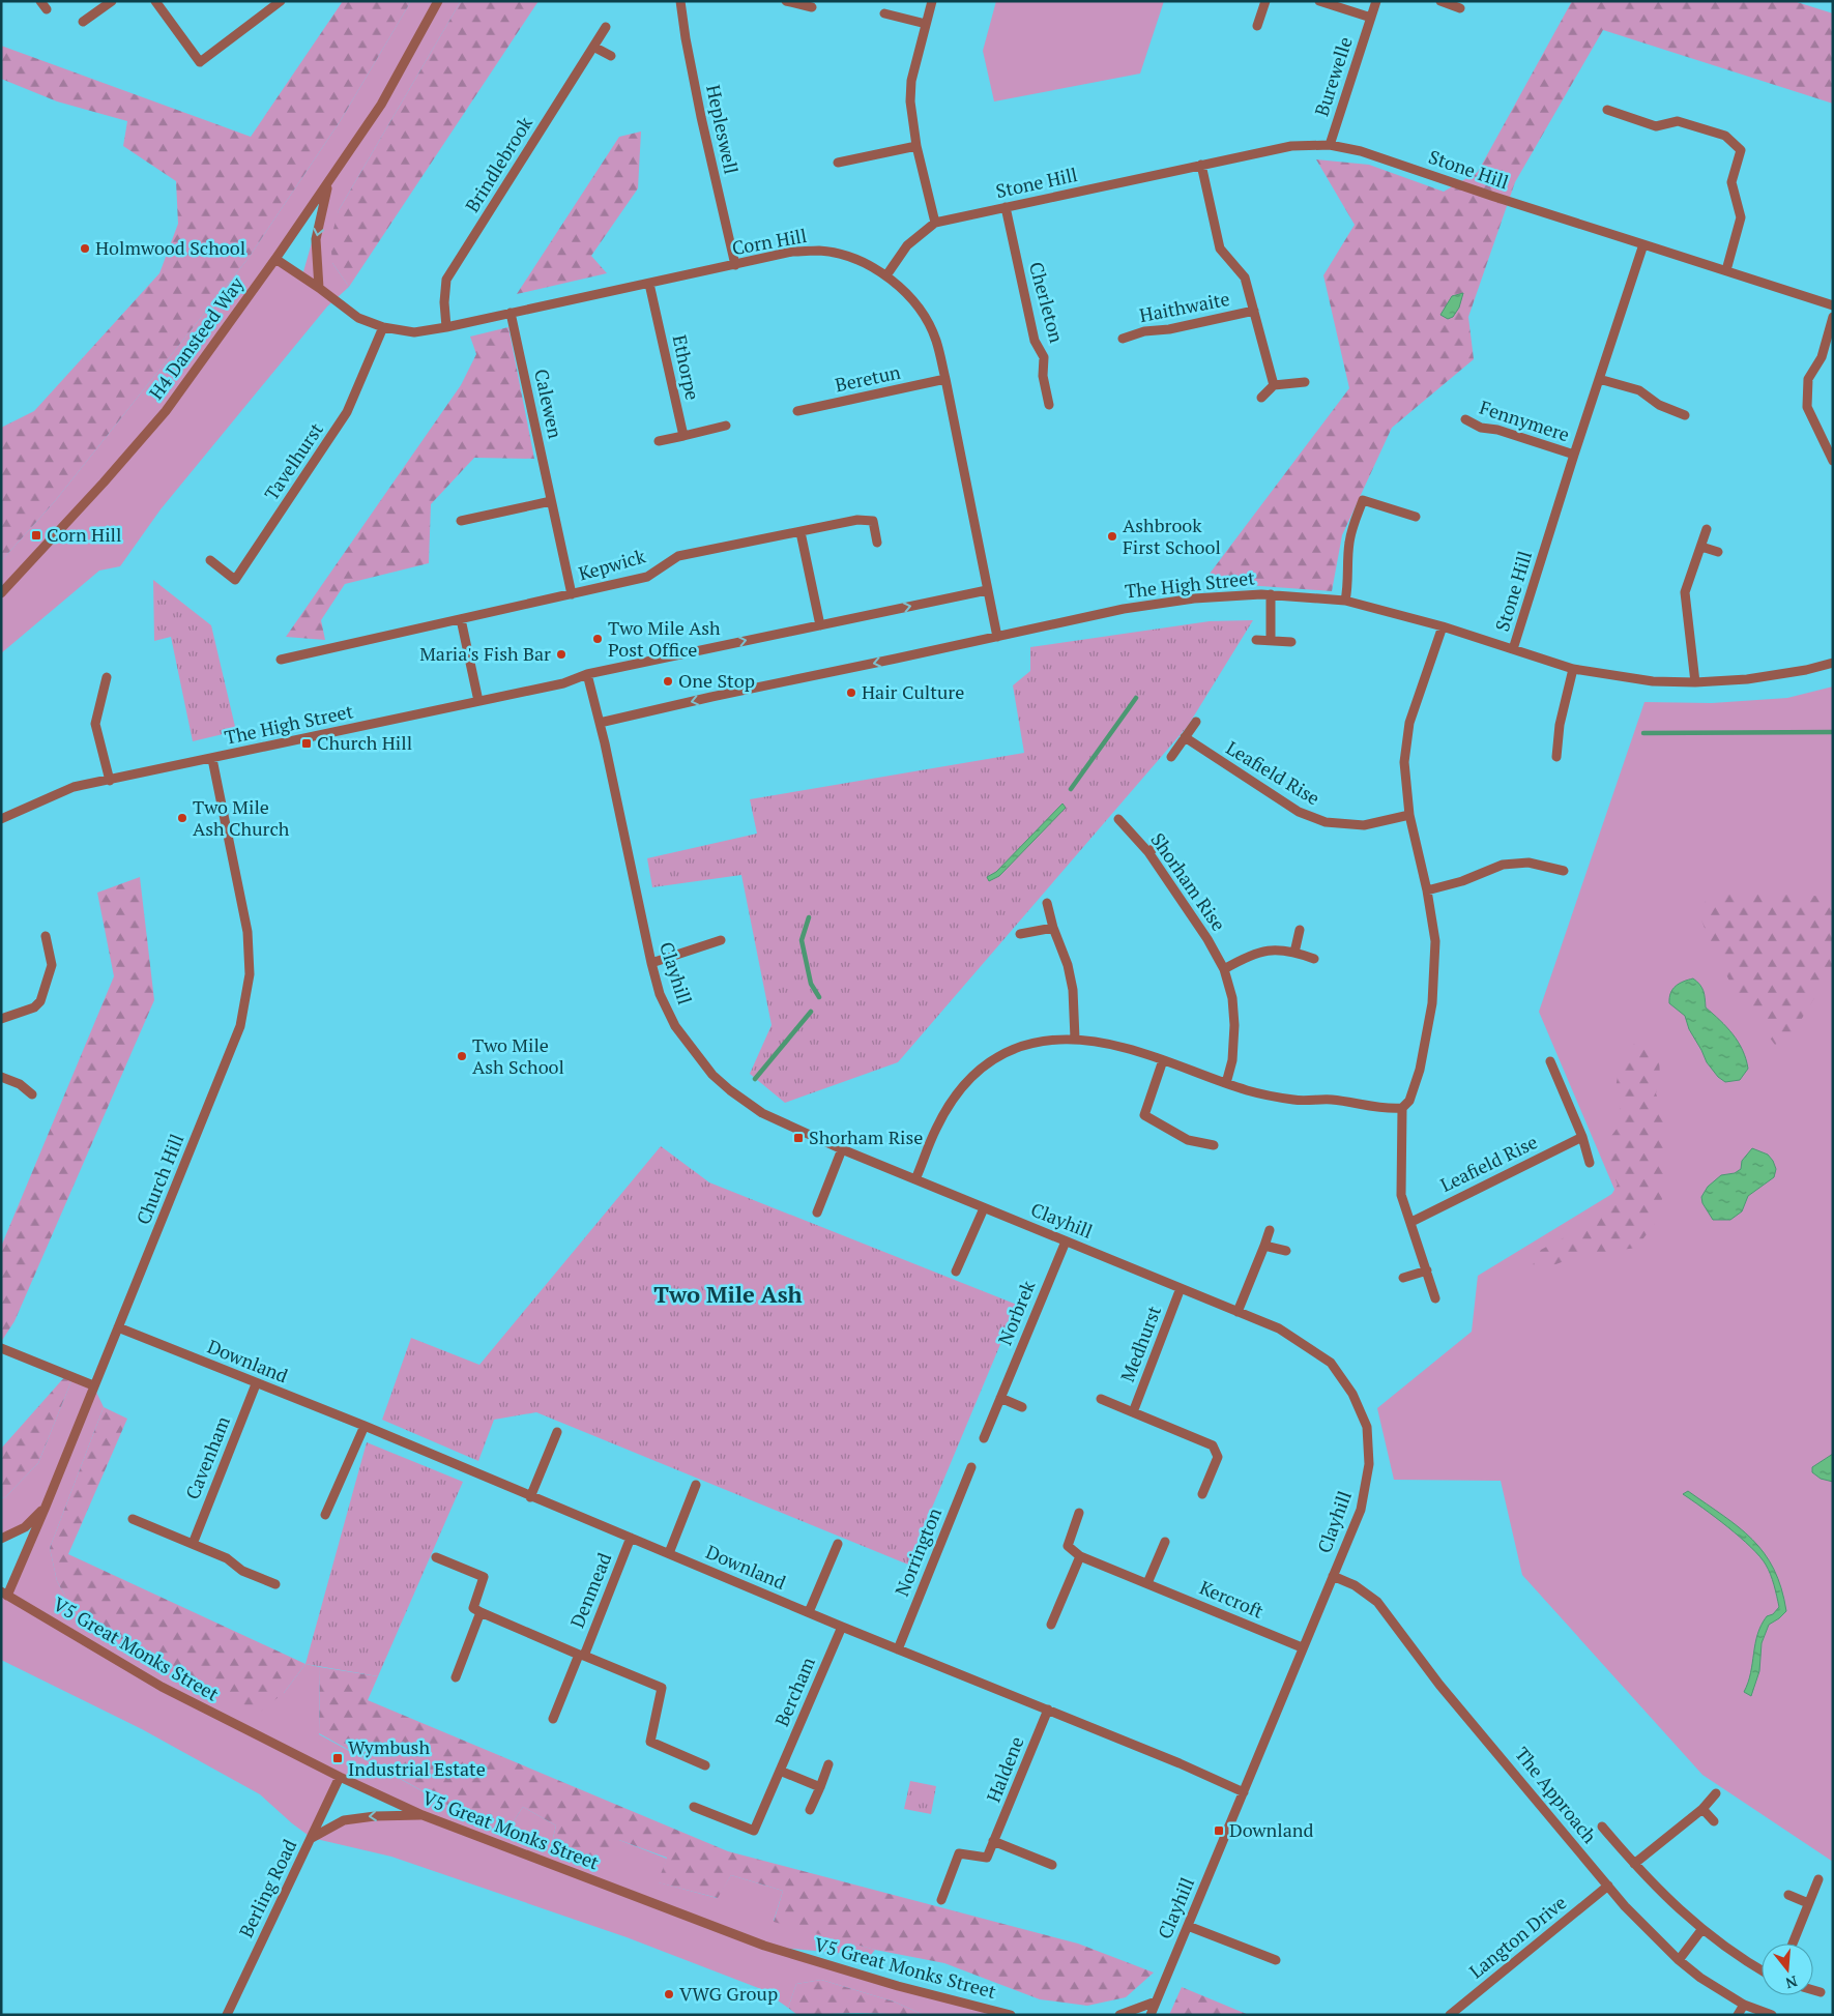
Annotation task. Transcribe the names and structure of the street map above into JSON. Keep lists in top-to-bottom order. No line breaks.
{"streets":{"street":["Burewelle","Hepleswell","Brindlebrook","Stone Hill","Corn Hill","Cherleton","Haithwaite","H4 Dansteed Way","Ethorpe","Beretun","Calewen","Fennymere","Tavelhurst","Kepwick","The High Street","Leafield Rise","Shorham Rise","Clayhill","Church Hill","Norbrek","Medhurst","Downland","Cavenham","Norrington","Denmead","Kercroft","V5 Great Monks Street","Bercham","Haldene","The Approach","Berling Road","Langton Drive"]},"crossings":[["Burewelle","Stone Hill"],["Hepleswell","Corn Hill"],["Brindlebrook","Corn Hill"],["Stone Hill","Corn Hill"],["Stone Hill","Cherleton"],["Stone Hill","Haithwaite"],["Stone Hill","Fennymere"],["Stone Hill","The High Street"],["Corn Hill","H4 Dansteed Way"],["Corn Hill","Ethorpe"],["Corn Hill","Beretun"],["Corn Hill","Calewen"],["Corn Hill","Tavelhurst"],["Corn Hill","The High Street"],["Calewen","Kepwick"],["The High Street","Clayhill"],["The High Street","Church Hill"],["Clayhill","Norbrek"],["Clayhill","Medhurst"],["Clayhill","Downland"],["Clayhill","Kercroft"],["Clayhill","The Approach"],["Church Hill","Downland"],["Church Hill","V5 Great Monks Street"],["Downland","Cavenham"],["Downland","Norrington"],["Downland","Denmead"],["Downland","Bercham"],["Downland","Haldene"],["V5 Great Monks Street","Berling Road"],["The Approach","Langton Drive"]],"districts":["Two Mile Ash"],"places":{"other":["Holmwood School","Ashbrook First School","Two Mile Ash Post Office","Maria's Fish Bar","One Stop","Hair Culture","Two Mile Ash Church","Two Mile Ash School","VWG Group"],"transit":["Corn Hill","Church Hill","Shorham Rise","Wymbush Industrial Estate","Downland"]},"north":"bottom"}
